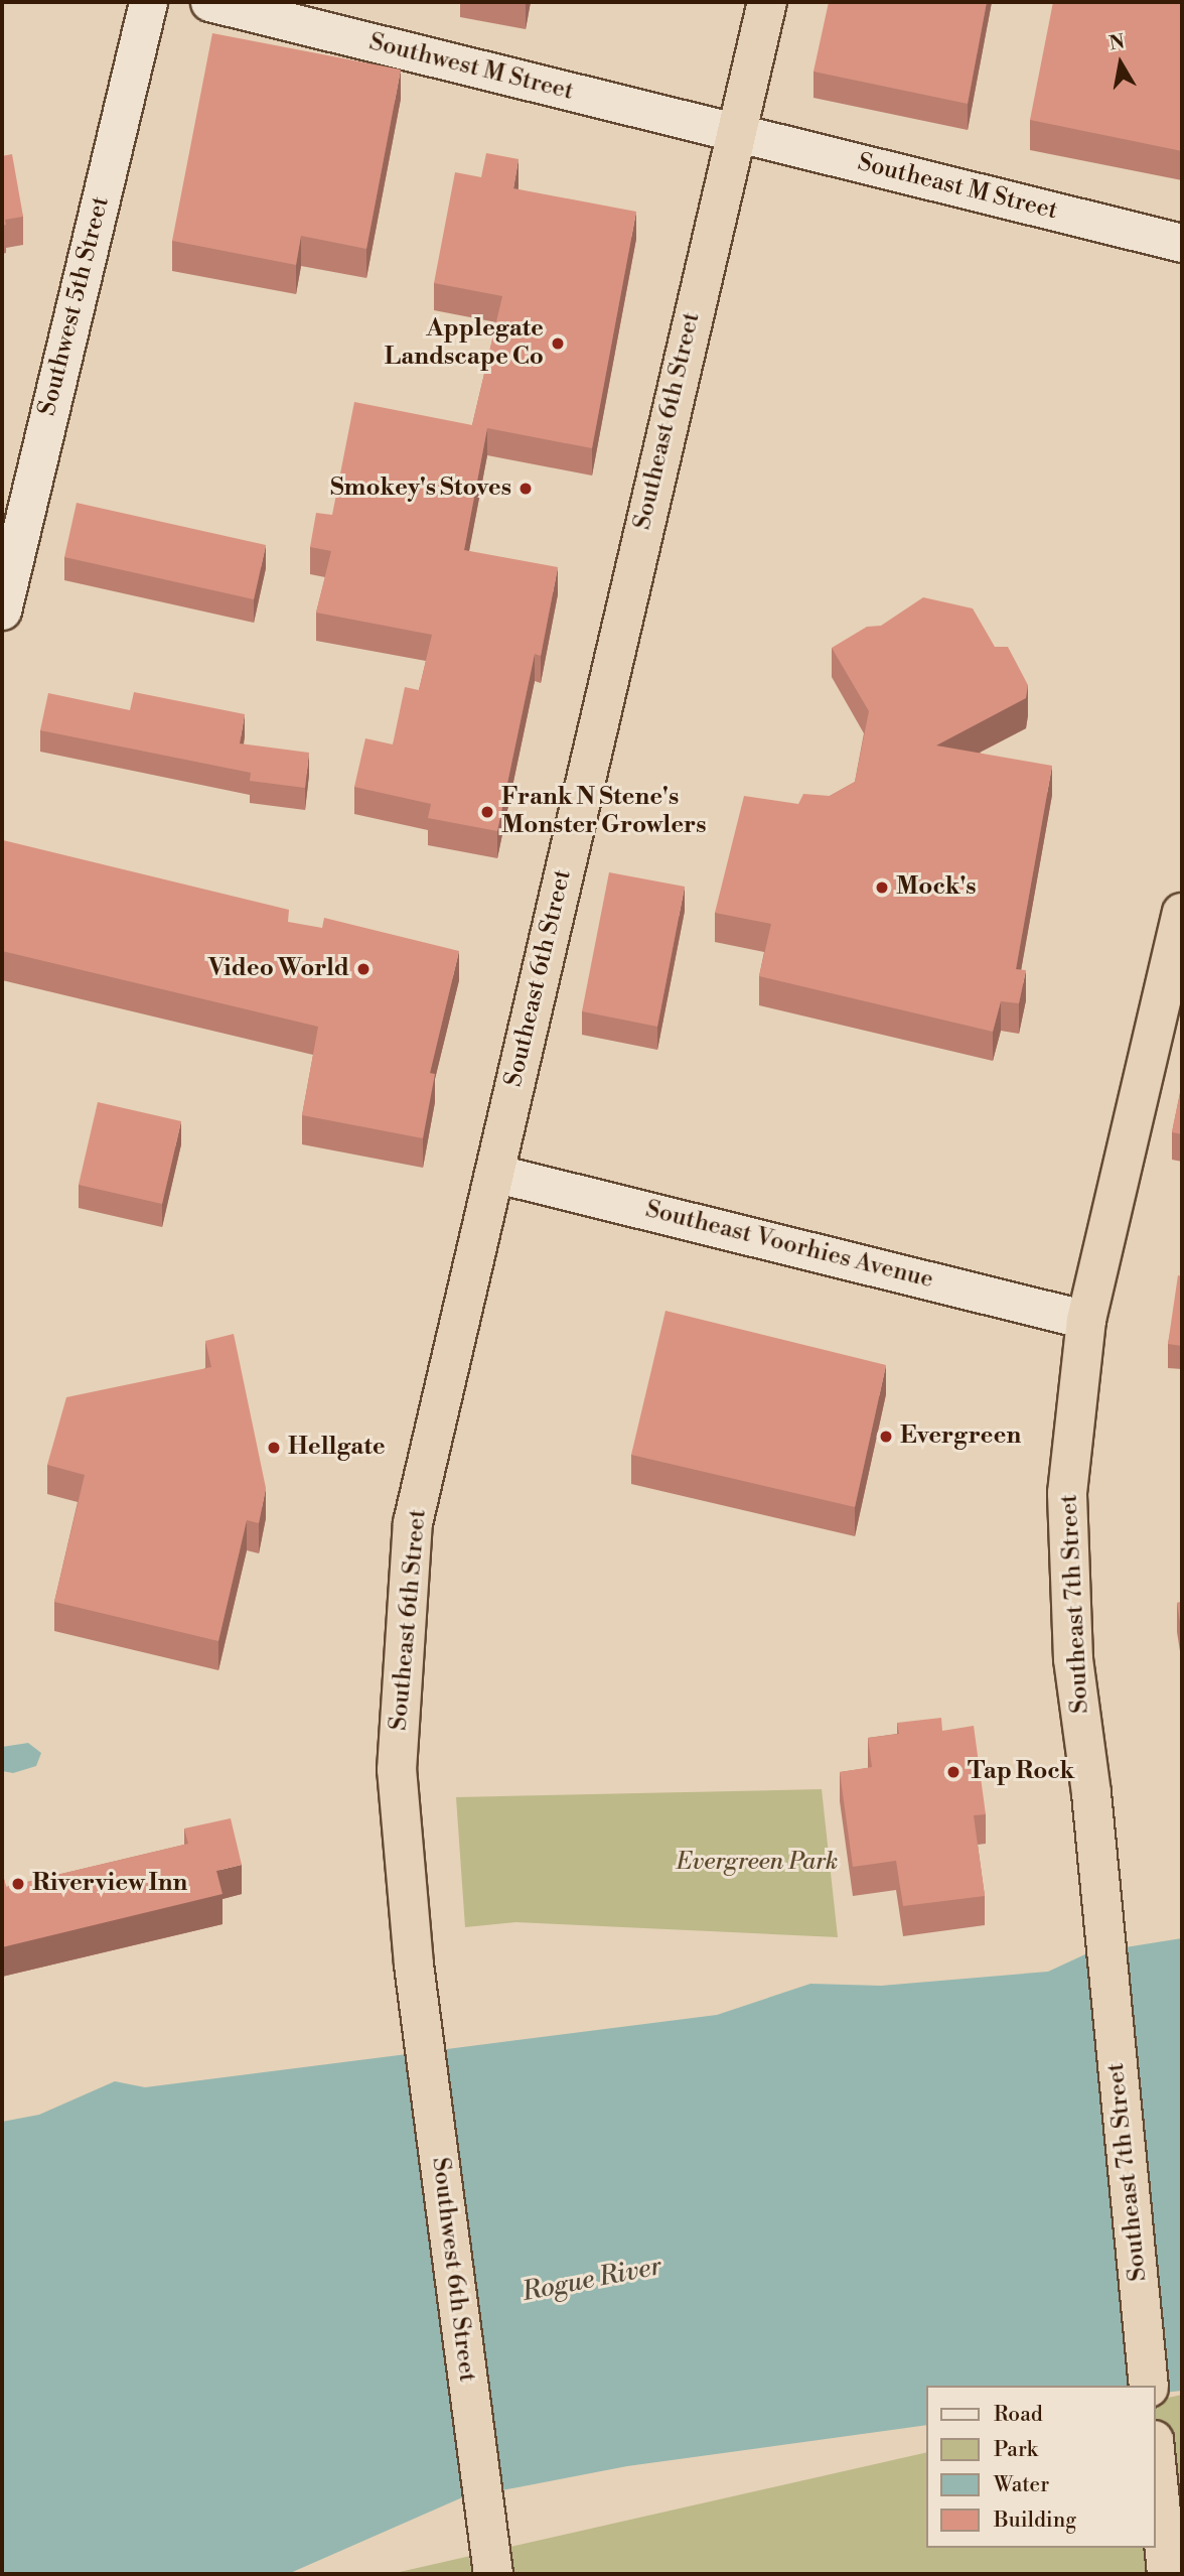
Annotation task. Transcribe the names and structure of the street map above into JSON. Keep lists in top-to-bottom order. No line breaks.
{"streets":{"highway":["Southeast 6th Street","Southeast 7th Street","Southwest 6th Street"],"street":["Southwest M Street","Southeast M Street","Southwest 5th Street","Southeast Voorhies Avenue"]},"crossings":[["Southwest M Street","Southeast M Street"],["Southwest M Street","Southeast 6th Street"],["Southeast M Street","Southeast 6th Street"],["Southeast 6th Street","Southeast Voorhies Avenue"],["Southeast 6th Street","Southwest 6th Street"],["Southeast Voorhies Avenue","Southeast 7th Street"]],"water":["Rogue River"],"parks":["Evergreen Park"],"places":["Applegate Landscape Co","Smokey's Stoves","Frank N Stene's Monster Growlers","Mock's","Video World","Evergreen","Hellgate","Tap Rock","Riverview Inn"],"legend":["Road","Park","Water","Building"],"north":"top"}
